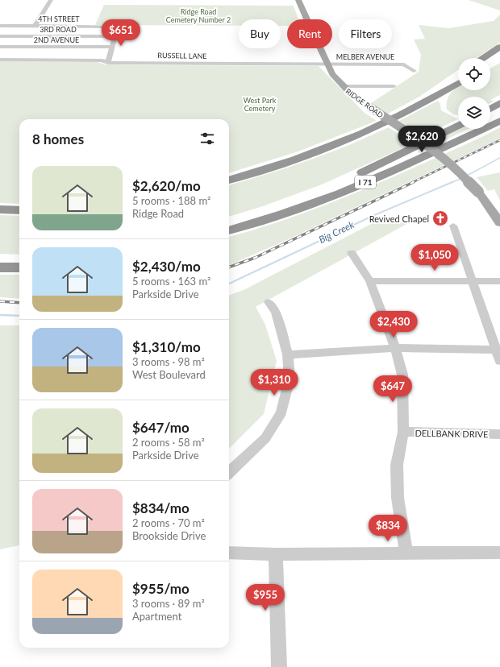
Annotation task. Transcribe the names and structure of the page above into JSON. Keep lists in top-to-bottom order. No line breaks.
{"streets":{"highway":["I 71"],"main road":["RIDGE ROAD"],"street":["4TH STREET","3RD ROAD","2ND AVENUE","RUSSELL LANE","MELBER AVENUE","DELLBANK DRIVE"]},"crossings":[["4TH STREET","3RD ROAD"],["RUSSELL LANE","MELBER AVENUE"],["RUSSELL LANE","RIDGE ROAD"],["MELBER AVENUE","RIDGE ROAD"]],"water":["Big Creek"],"parks":["Ridge Road Cemetery Number 2","West Park Cemetery"],"places":{"church":["Revived Chapel"]},"page":{"price":["$651","$2,620","$1,050","$2,430","$1,310","$647","$834","$955"],"chip":["Buy","Rent","Filters"],"heading":"8 homes","list":[{"name":"$2,620/mo","note":"5 rooms · 188 m² · Ridge Road"},{"name":"$2,430/mo","note":"5 rooms · 163 m² · Parkside Drive"},{"name":"$1,310/mo","note":"3 rooms · 98 m² · West Boulevard"},{"name":"$647/mo","note":"2 rooms · 58 m² · Parkside Drive"},{"name":"$834/mo","note":"2 rooms · 70 m² · Brookside Drive"},{"name":"$955/mo","note":"3 rooms · 89 m² · Apartment"}]}}
